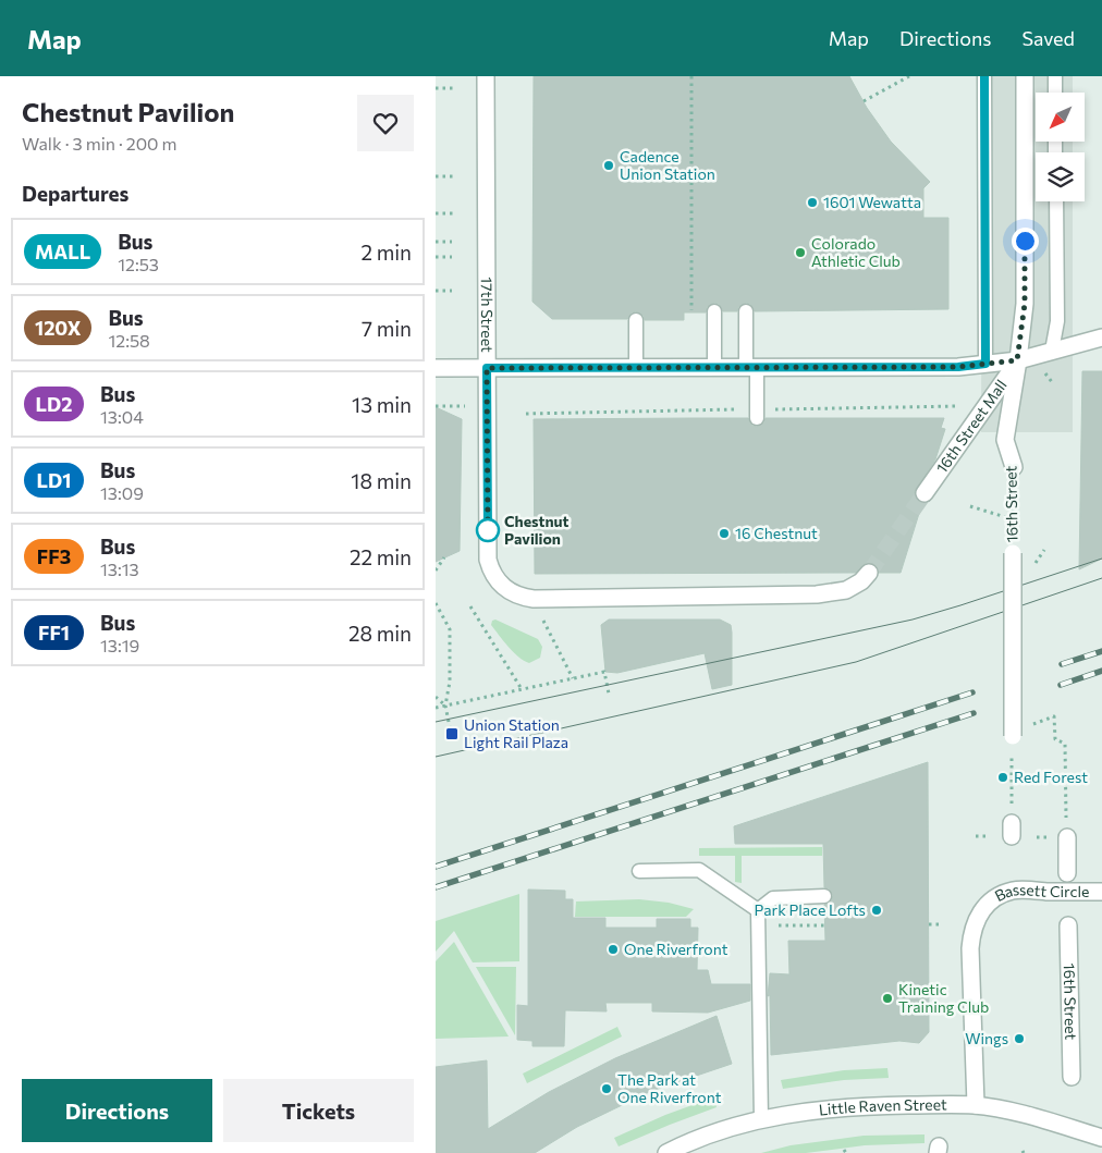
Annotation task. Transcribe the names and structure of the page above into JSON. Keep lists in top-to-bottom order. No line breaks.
{"streets":{"street":["17th Street","16th Street Mall","16th Street","Bassett Circle","Little Raven Street"]},"crossings":[["16th Street Mall","16th Street"],["Bassett Circle","Little Raven Street"]],"places":{"other":["Cadence Union Station","1601 Wewatta","Colorado Athletic Club","Chestnut Pavilion","16 Chestnut","Red Forest","Park Place Lofts","One Riverfront","Kinetic Training Club","Wings","The Park at One Riverfront"],"transit":["Union Station Light Rail Plaza"]},"lines":["bus line MALL"],"north":"bottom left","page":{"header":"Map","nav":["Map","Directions","Saved"],"heading":[["Chestnut Pavilion","Walk · 3 min · 200 m"],"Departures"],"list":[{"mark":"MALL","name":"Bus","note":"12:53","value":"2 min"},{"mark":"120X","name":"Bus","note":"12:58","value":"7 min"},{"mark":"LD2","name":"Bus","note":"13:04","value":"13 min"},{"mark":"LD1","name":"Bus","note":"13:09","value":"18 min"},{"mark":"FF3","name":"Bus","note":"13:13","value":"22 min"},{"mark":"FF1","name":"Bus","note":"13:19","value":"28 min"}],"buttons":["Directions","Tickets"]}}
